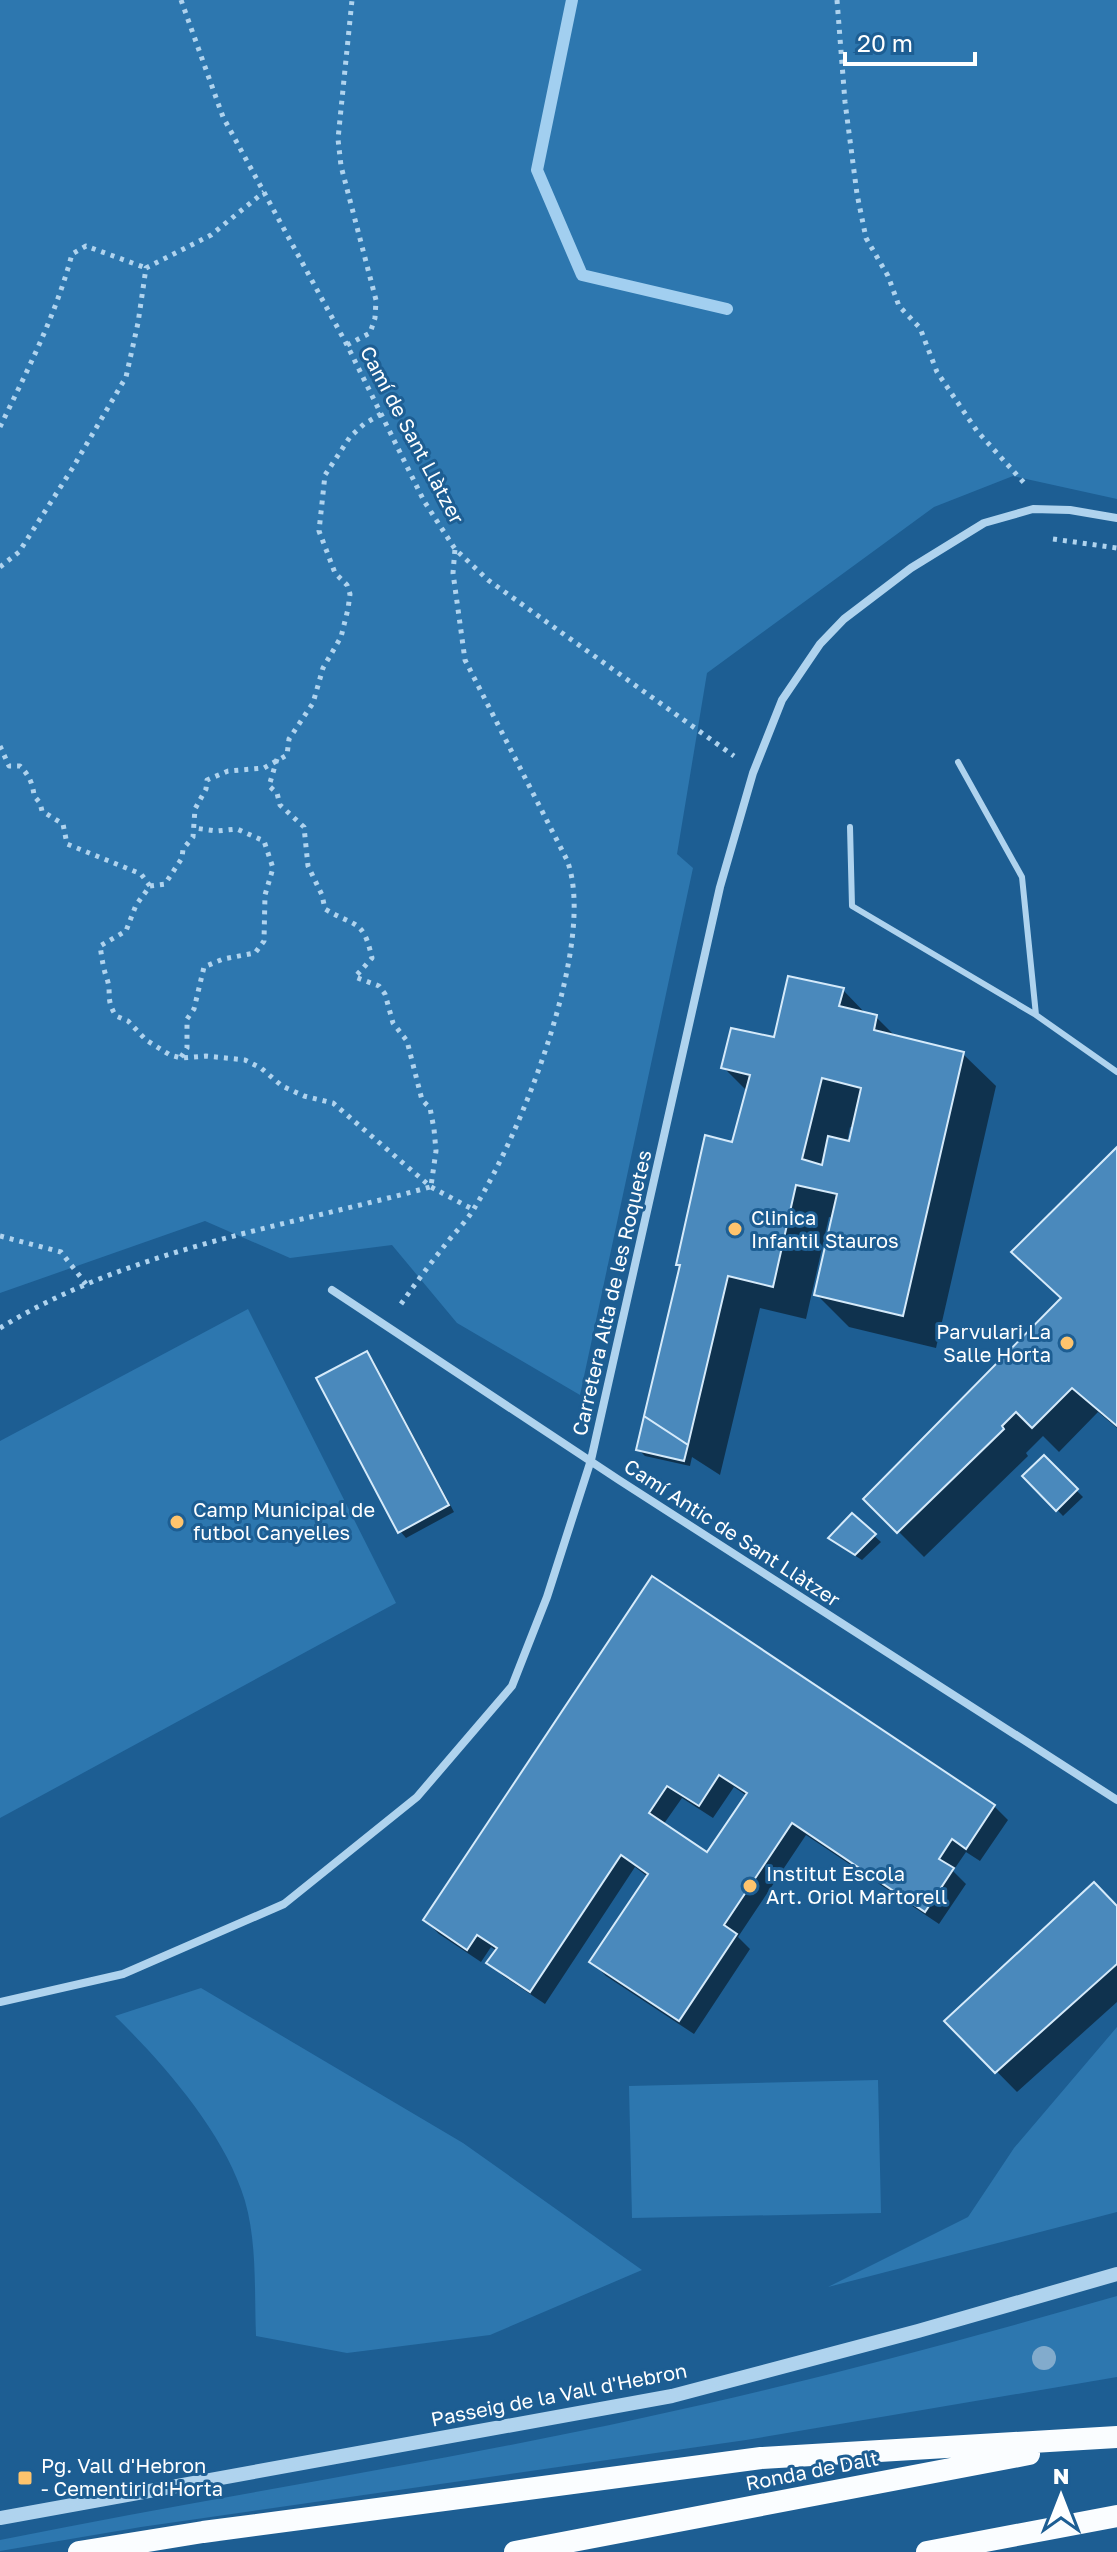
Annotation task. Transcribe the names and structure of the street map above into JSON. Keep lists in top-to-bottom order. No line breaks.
{"streets":{"highway":["Ronda de Dalt"],"street":["Carretera Alta de les Roquetes","Camí Antic de Sant Llàtzer","Passeig de la Vall d'Hebron"],"path":["Camí de Sant Llàtzer"]},"crossings":[["Camí de Sant Llàtzer","Carretera Alta de les Roquetes"],["Carretera Alta de les Roquetes","Camí Antic de Sant Llàtzer"]],"places":{"other":["Clinica Infantil Stauros","Parvulari La Salle Horta","Camp Municipal de futbol Canyelles","Institut Escola Art. Oriol Martorell"],"transit":["Pg. Vall d'Hebron - Cementiri d'Horta"]},"scale_bar":"20 m","north":"top"}
